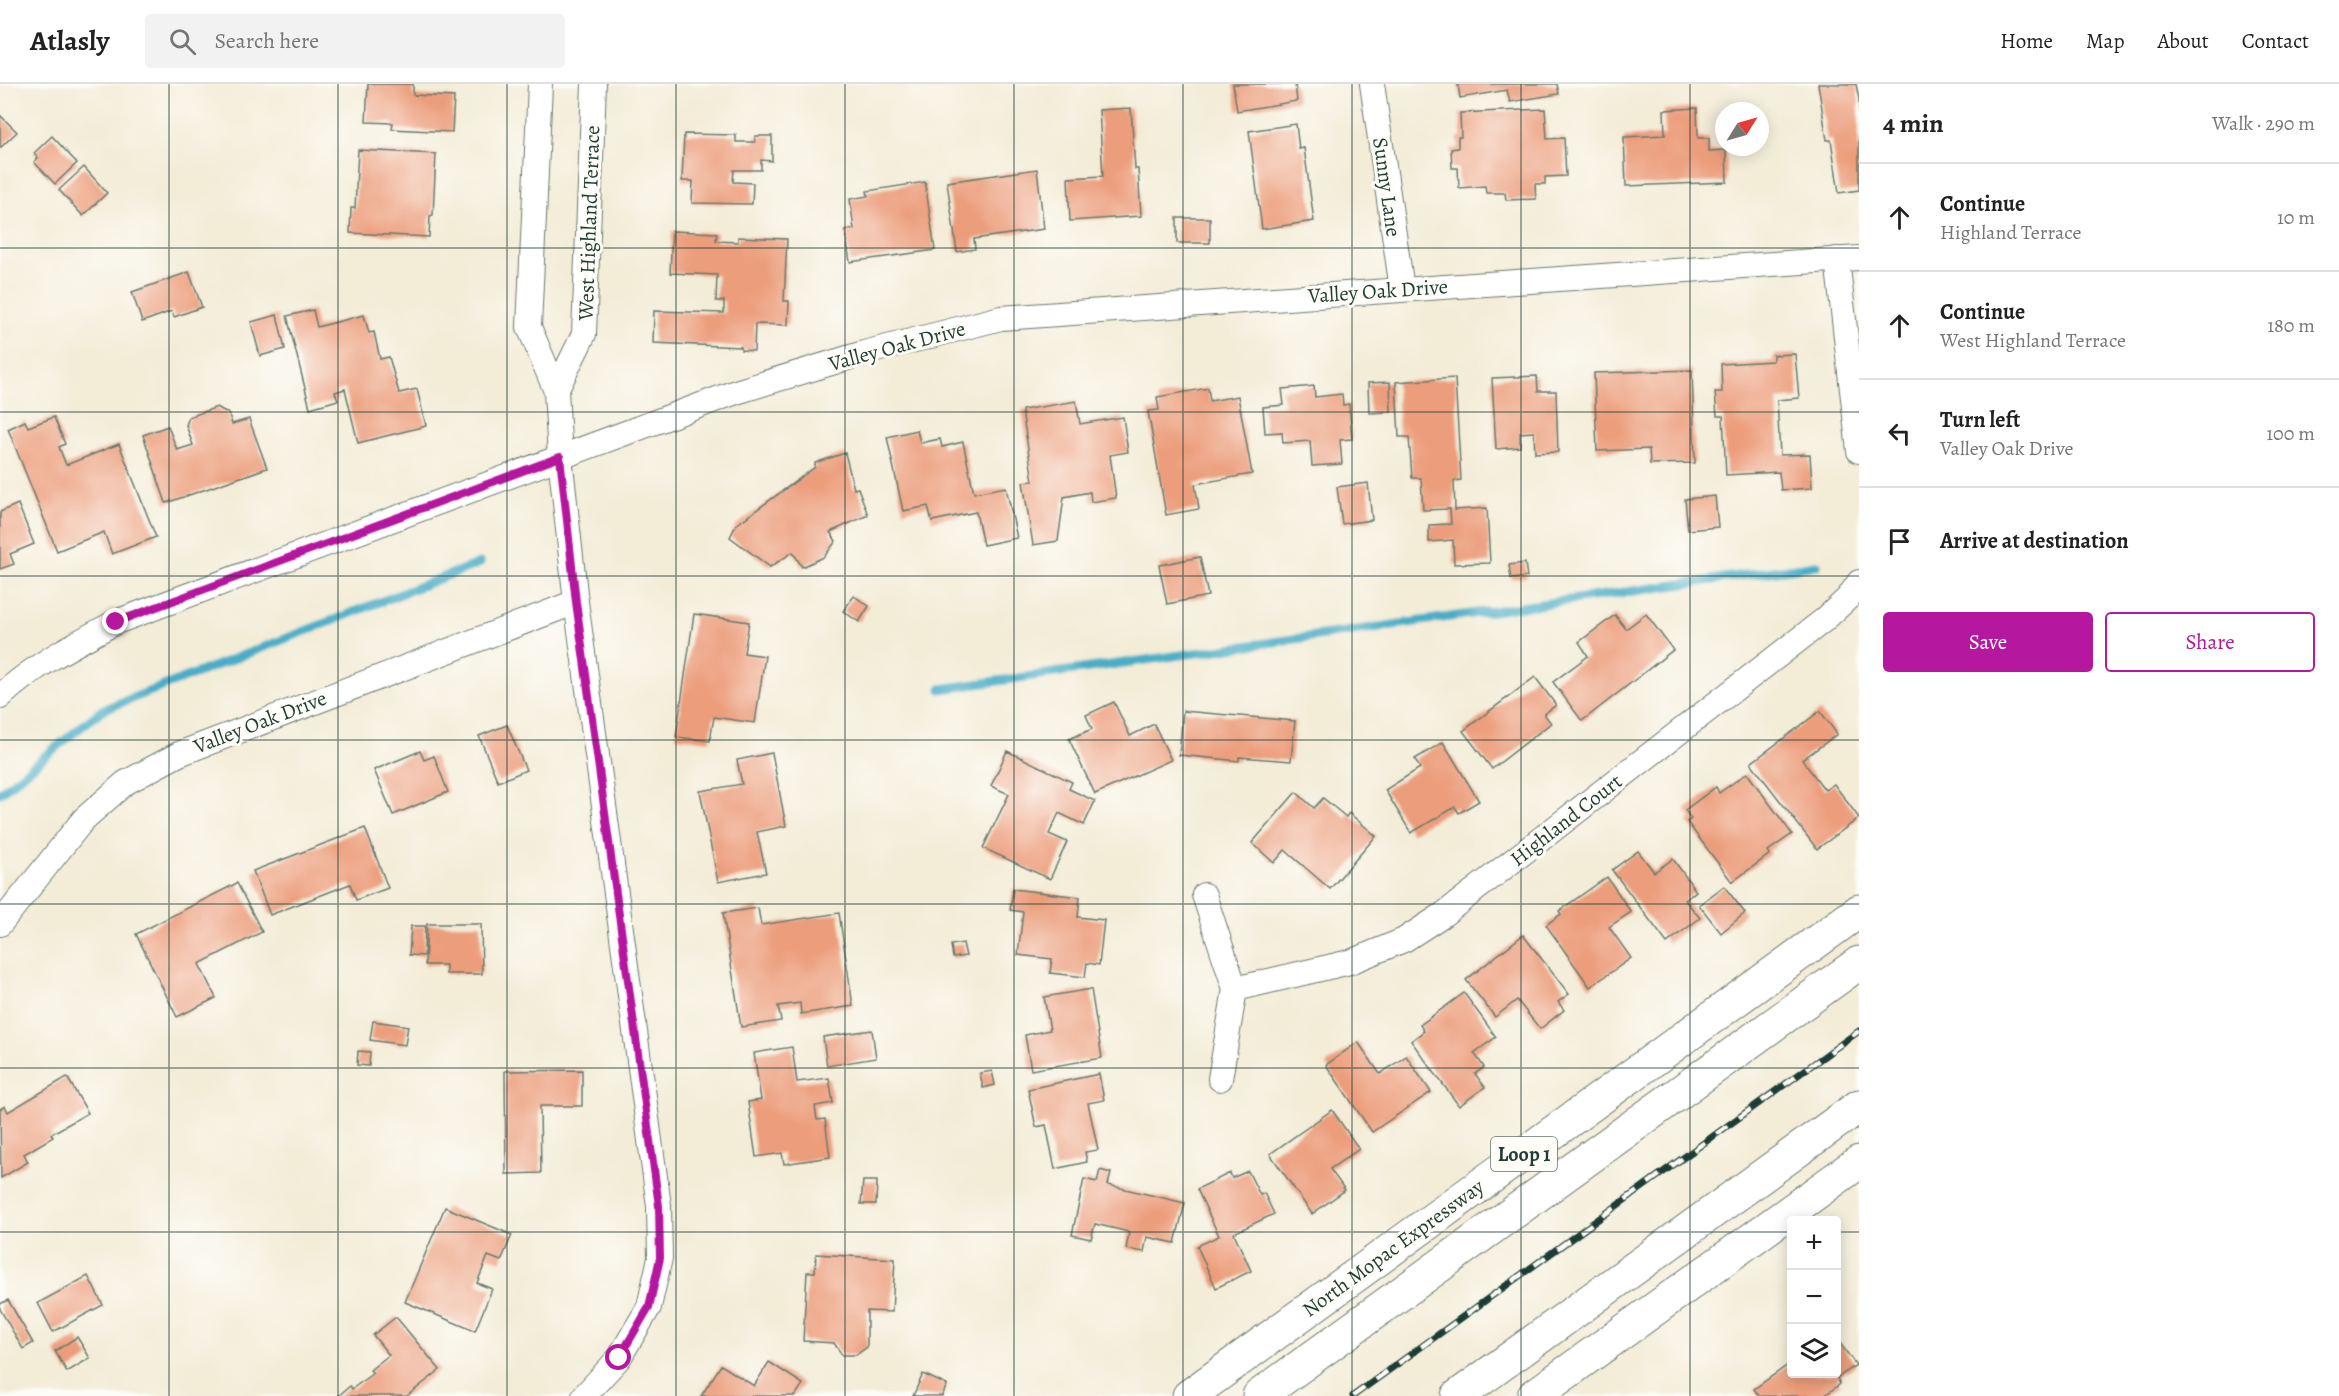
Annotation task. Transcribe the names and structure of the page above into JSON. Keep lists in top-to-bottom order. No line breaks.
{"streets":{"highway":["Loop 1","North Mopac Expressway"],"street":["Sunny Lane","West Highland Terrace","Valley Oak Drive","Highland Court"]},"crossings":[["Sunny Lane","Valley Oak Drive"],["West Highland Terrace","Valley Oak Drive"]],"north":"top right","page":{"header":"Atlasly","search":"Search here","nav":["Home","Map","About","Contact"],"heading":["4 min","Walk · 290 m"],"list":[["Continue","Highland Terrace","10 m"],["Continue","West Highland Terrace","180 m"],["Turn left","Valley Oak Drive","100 m"],"Arrive at destination"],"buttons":["Save","Share"],"map_buttons":["+","−"]}}
